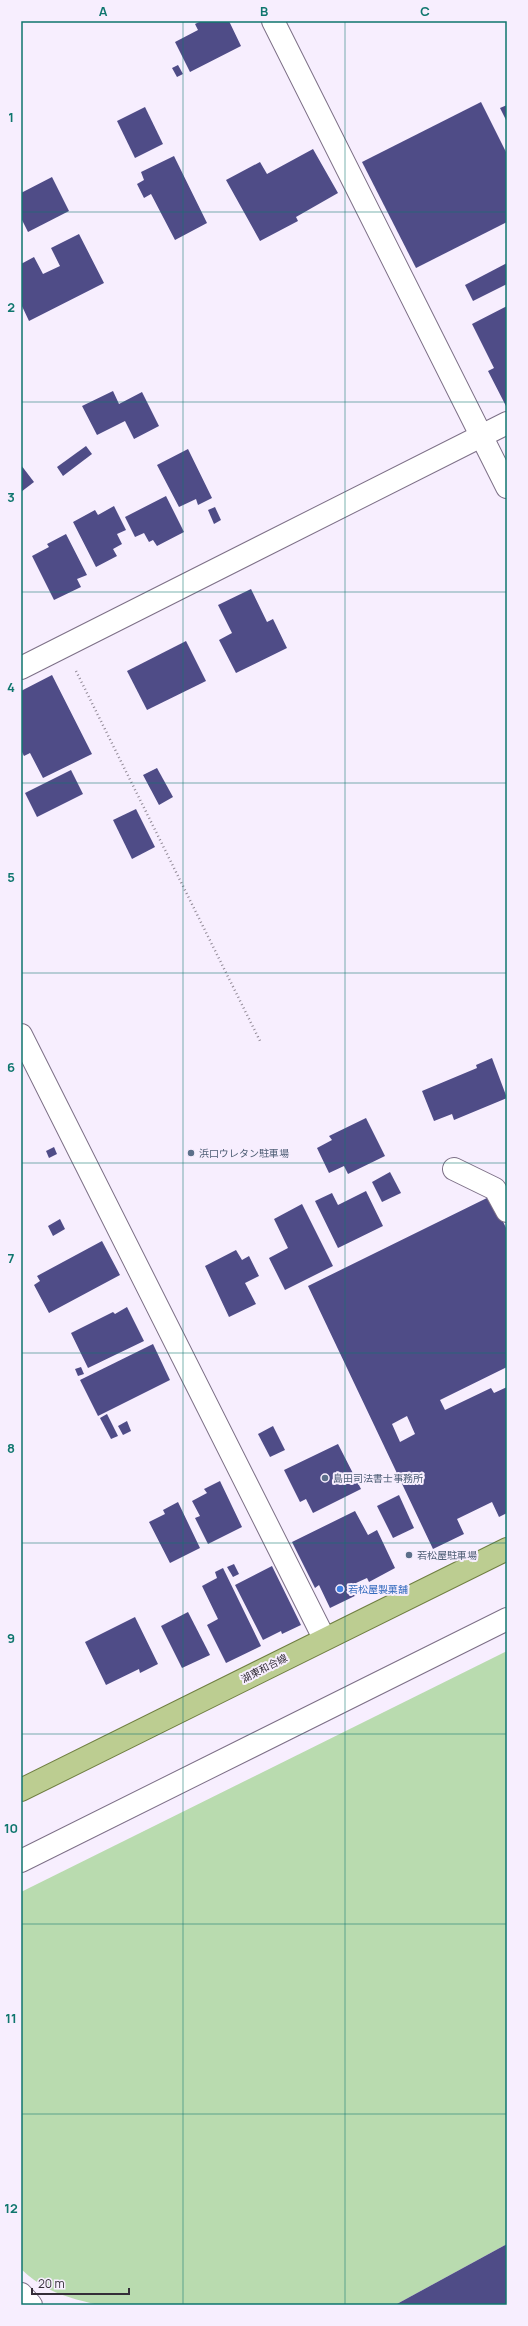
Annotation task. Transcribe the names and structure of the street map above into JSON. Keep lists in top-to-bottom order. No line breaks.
{"streets":{"main road":["湖東和合線"]},"places":["浜口ウレタン駐車場","島田司法書士事務所","若松屋駐車場","若松屋製菓舗"],"scale_bar":"20 m","grid":{"columns":["A","B","C"],"rows":["1","2","3","4","5","6","7","8","9","10","11","12"]}}
